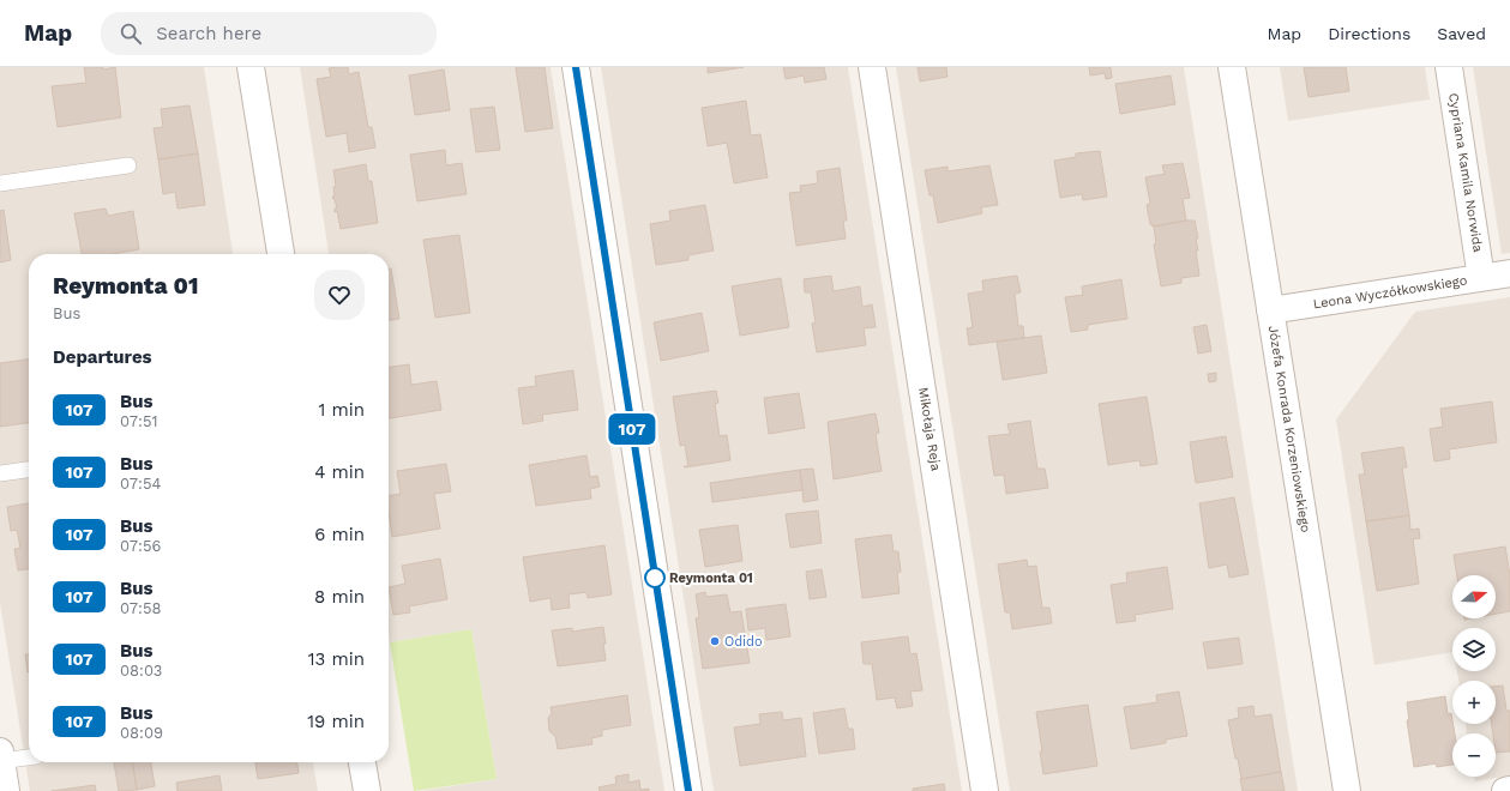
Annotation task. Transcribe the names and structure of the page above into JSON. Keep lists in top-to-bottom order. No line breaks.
{"streets":{"street":["Cypriana Kamila Norwida","Leona Wyczółkowskiego","Mikołaja Reja","Józefa Konrada Korzeniowskiego"]},"crossings":[["Cypriana Kamila Norwida","Leona Wyczółkowskiego"],["Leona Wyczółkowskiego","Józefa Konrada Korzeniowskiego"]],"places":["Reymonta 01","Odido"],"lines":["bus line 107"],"north":"right","page":{"header":"Map","search":"Search here","nav":["Map","Directions","Saved"],"on_map":"107","heading":[["Reymonta 01","Bus"],"Departures"],"list":[{"mark":"107","name":"Bus","note":"07:51","value":"1 min"},{"mark":"107","name":"Bus","note":"07:54","value":"4 min"},{"mark":"107","name":"Bus","note":"07:56","value":"6 min"},{"mark":"107","name":"Bus","note":"07:58","value":"8 min"},{"mark":"107","name":"Bus","note":"08:03","value":"13 min"},{"mark":"107","name":"Bus","note":"08:09","value":"19 min"}],"map_buttons":["+","−"]}}
